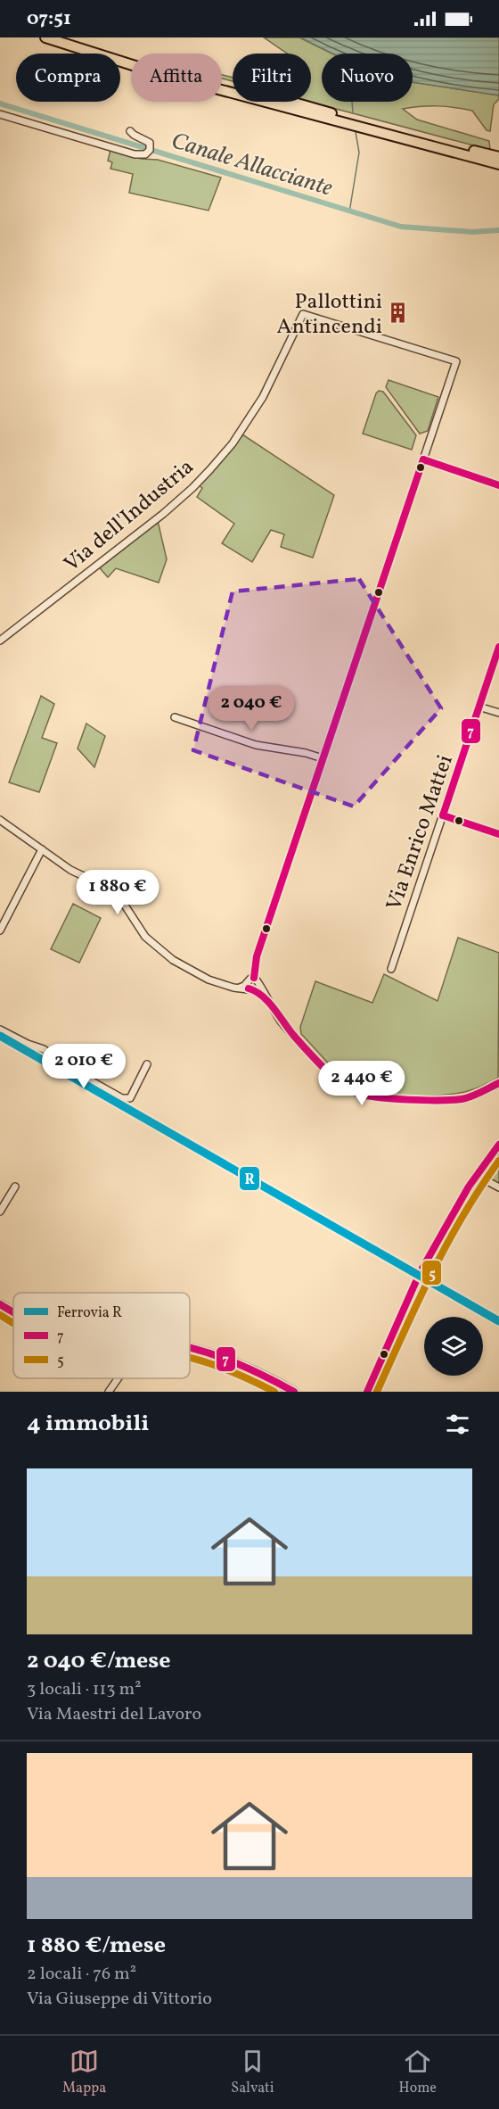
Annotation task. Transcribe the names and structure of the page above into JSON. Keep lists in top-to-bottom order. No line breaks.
{"streets":{"street":["Via dell'Industria","Via Enrico Mattei"]},"water":["Canale Allacciante"],"places":{"building":["Pallottini Antincendi"]},"lines":["transit line 7","rail line R","transit line 5"],"legend":["Ferrovia R","7","5"],"page":{"status":"07:51","chip":["Compra","Affitta","Filtri","Nuovo"],"price":["2 040 €","1 880 €","2 010 €","2 440 €"],"heading":"4 immobili","list":[{"name":"2 040 €/mese","note":"3 locali · 113 m² · Via Maestri del Lavoro"},{"name":"1 880 €/mese","note":"2 locali · 76 m² · Via Giuseppe di Vittorio"}],"tabs":["Mappa","Salvati","Home"]}}
